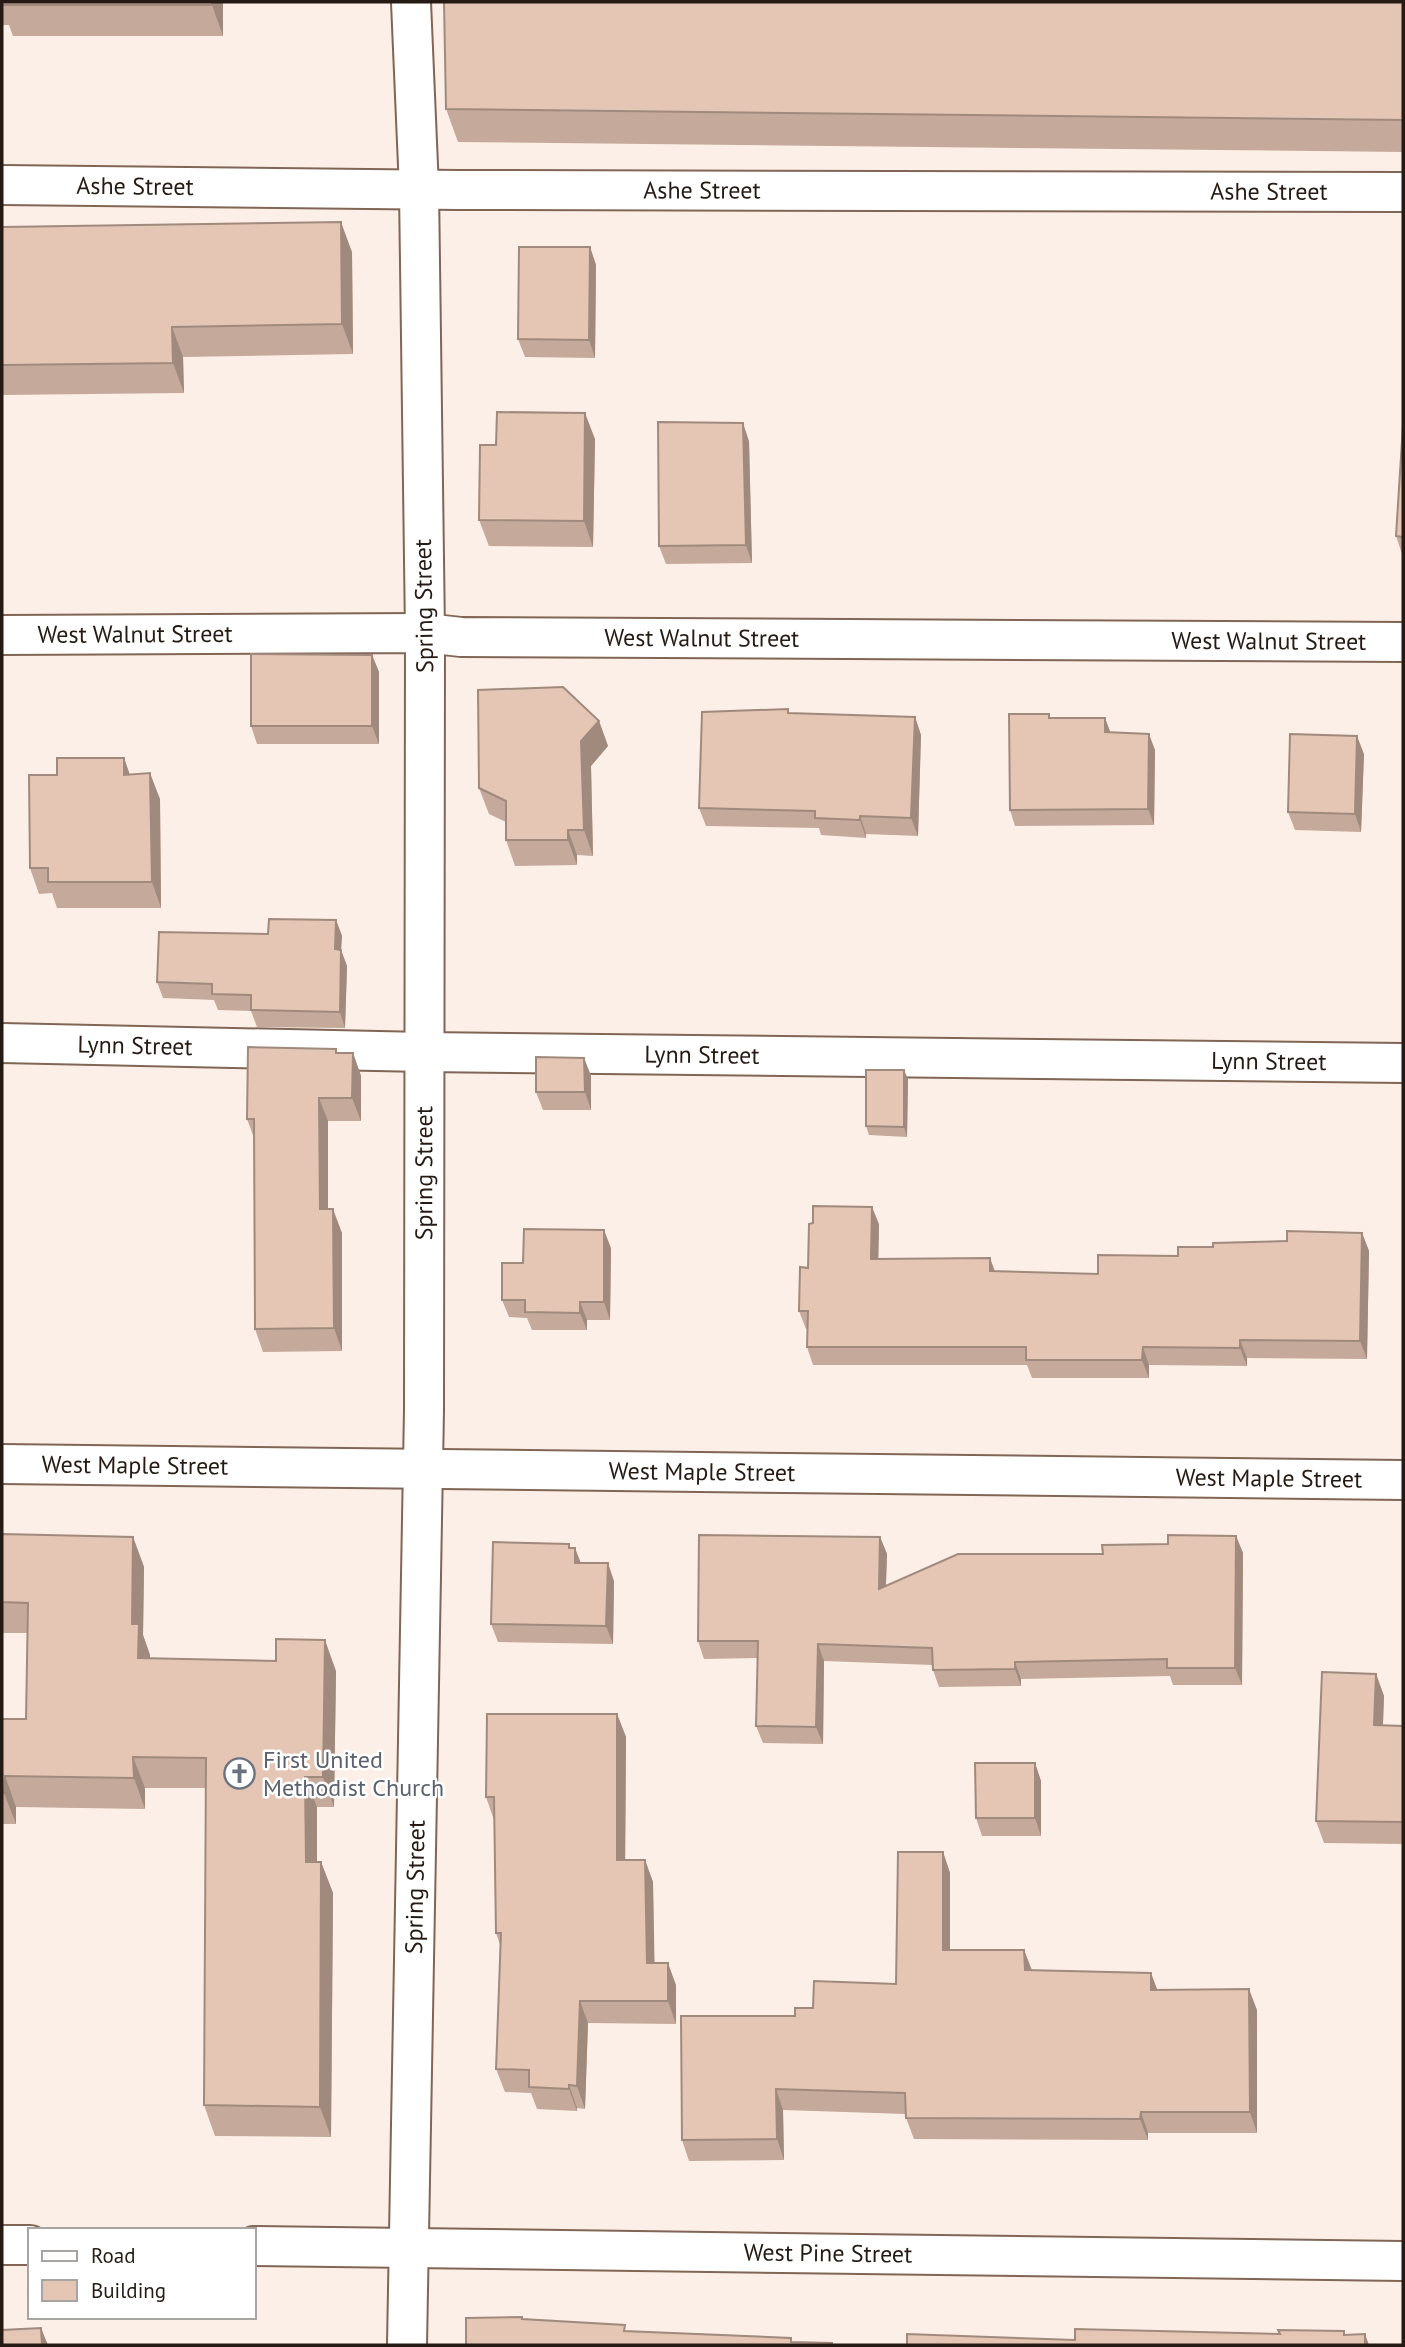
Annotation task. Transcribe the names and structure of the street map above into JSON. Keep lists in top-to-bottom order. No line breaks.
{"streets":{"street":["Ashe Street","Spring Street","West Walnut Street","Lynn Street","West Maple Street","West Pine Street"]},"crossings":[["Ashe Street","Spring Street"],["Spring Street","West Walnut Street"],["Spring Street","Lynn Street"],["Spring Street","West Maple Street"],["Spring Street","West Pine Street"]],"places":{"church":["First United Methodist Church"]},"legend":["Road","Building"]}
